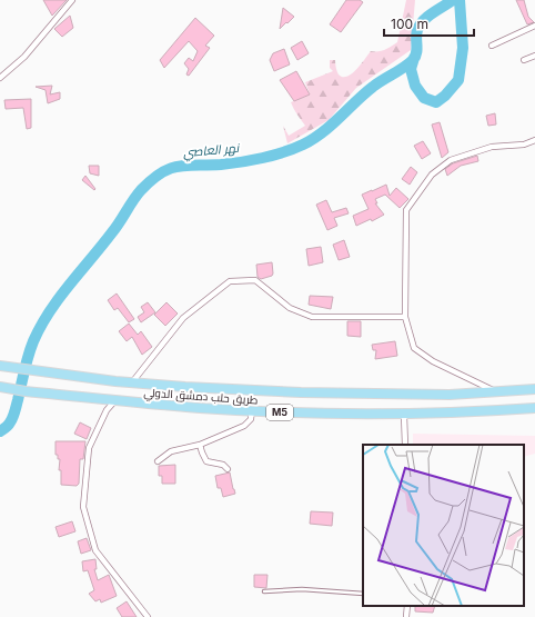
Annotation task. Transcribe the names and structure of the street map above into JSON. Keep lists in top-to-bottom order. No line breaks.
{"streets":{"highway":["طريق حلب دمشق الدولي","M5"]},"water":["نهر العاصي"],"scale_bar":"100 m"}
